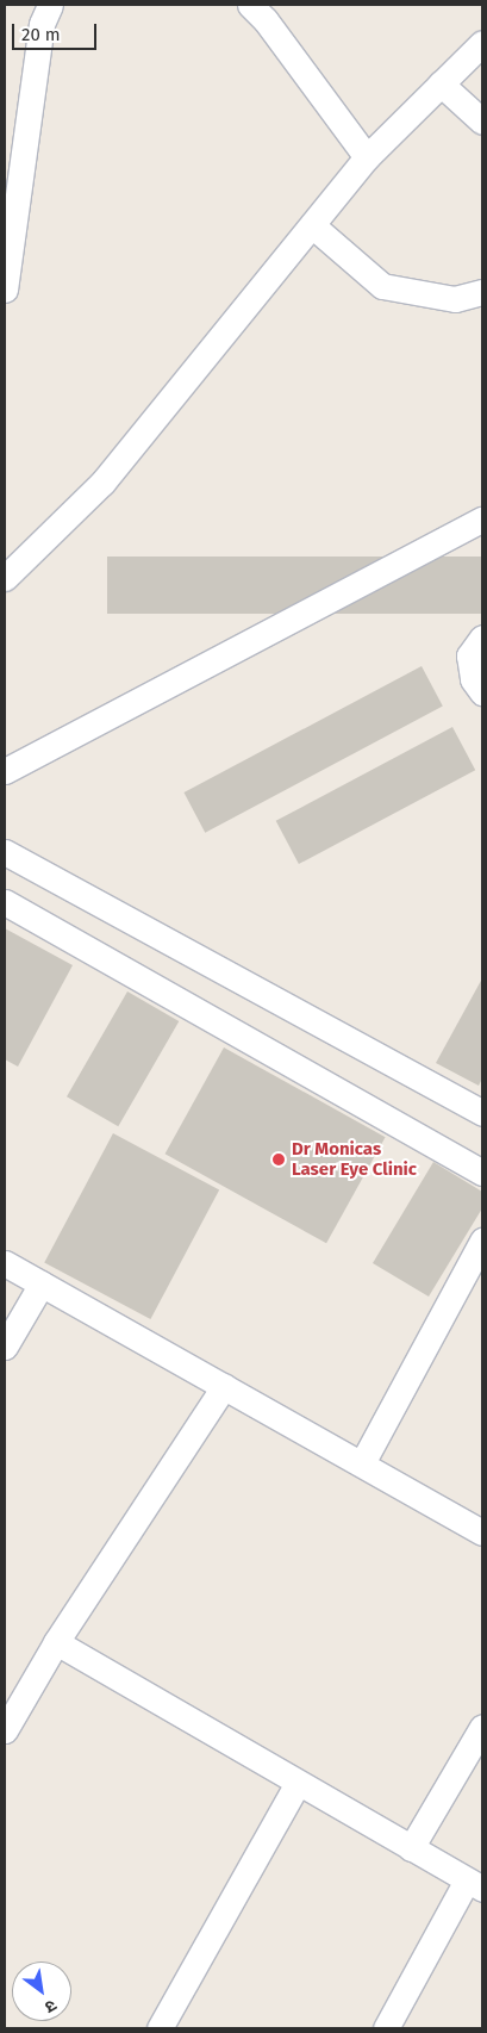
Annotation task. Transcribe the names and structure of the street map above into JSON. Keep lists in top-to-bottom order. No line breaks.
{"places":["Dr Monicas Laser Eye Clinic"],"scale_bar":"20 m","north":"bottom right"}
